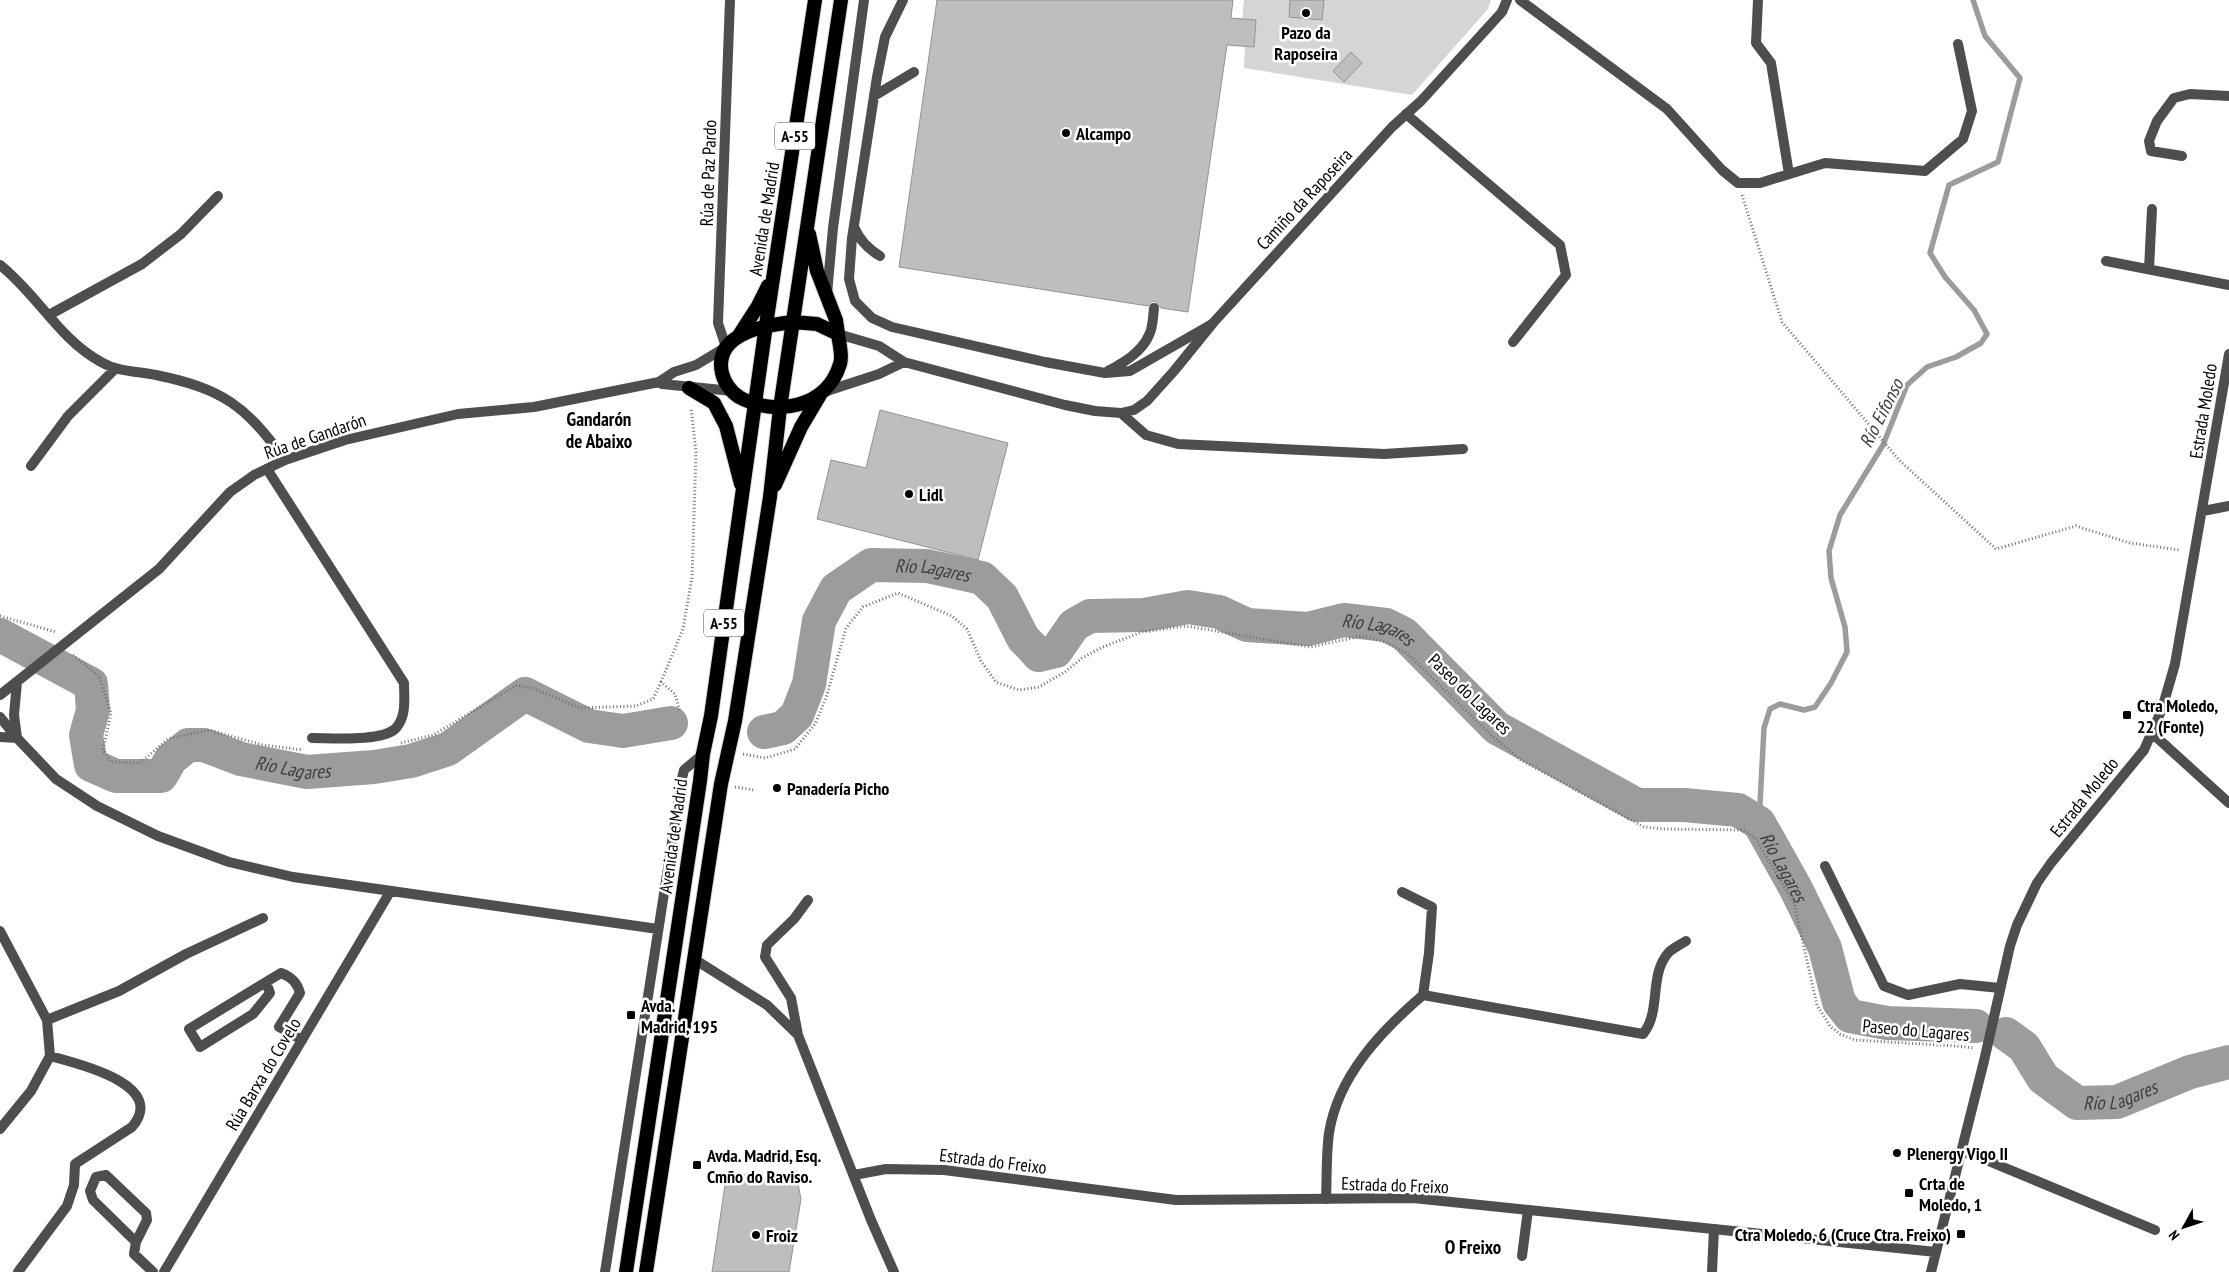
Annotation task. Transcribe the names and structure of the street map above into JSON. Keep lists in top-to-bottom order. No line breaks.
{"streets":{"highway":["A-55","Avenida de Madrid"],"street":["Rúa de Paz Pardo","Camiño da Raposeira","Estrada Moledo","Rúa de Gandarón","Rúa Barxa do Covelo","Estrada do Freixo"],"path":["Paseo do Lagares"]},"crossings":[["A-55","Avenida de Madrid"],["A-55","Paseo do Lagares"],["Rúa de Paz Pardo","Rúa de Gandarón"],["Estrada Moledo","Paseo do Lagares"],["Estrada Moledo","Estrada do Freixo"]],"districts":["Gandarón de Abaixo","O Freixo"],"water":["Río Eifonso","Río Lagares"],"places":{"other":["Pazo da Raposeira","Alcampo","Lidl","Panadería Picho","Plenergy Vigo II","Froiz"],"transit":["Ctra Moledo, 22 (Fonte)","Avda. Madrid, 195","Avda. Madrid, Esq. Cmño do Raviso.","Crta de Moledo, 1","Ctra Moledo, 6 (Cruce Ctra. Freixo)"]},"north":"bottom left"}
